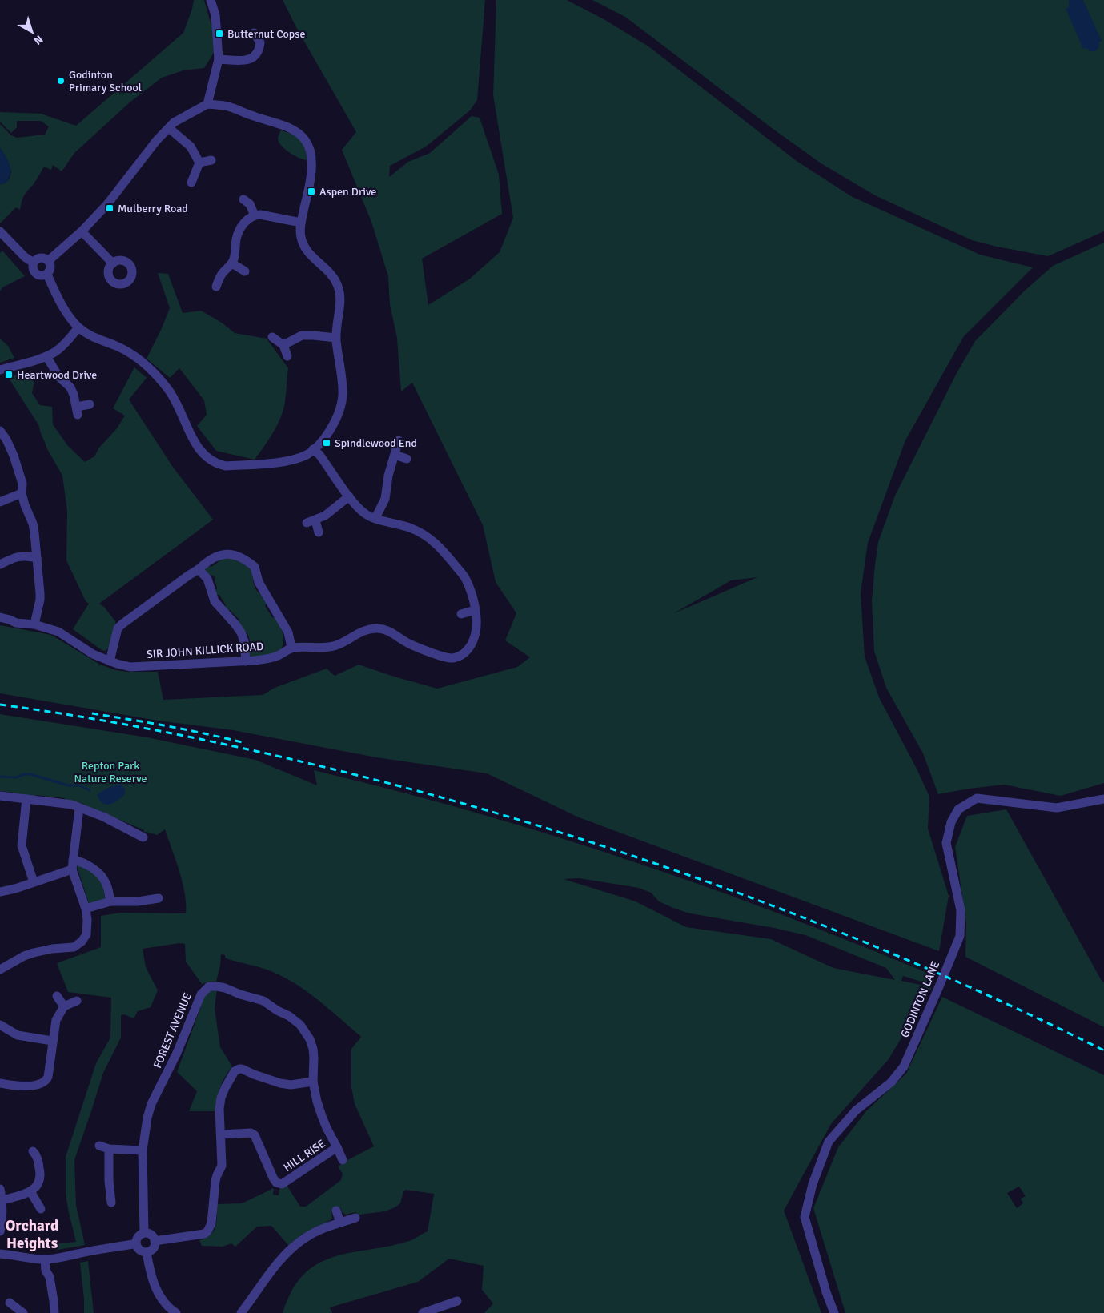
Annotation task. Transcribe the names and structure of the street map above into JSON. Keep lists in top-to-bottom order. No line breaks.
{"streets":{"street":["SIR JOHN KILLICK ROAD","GODINTON LANE","FOREST AVENUE","HILL RISE"]},"crossings":[["FOREST AVENUE","HILL RISE"]],"districts":["Orchard Heights"],"parks":["Repton Park Nature Reserve"],"places":{"transit":["Butternut Copse","Aspen Drive","Mulberry Road","Heartwood Drive","Spindlewood End"],"other":["Godinton Primary School"]},"north":"bottom right"}
